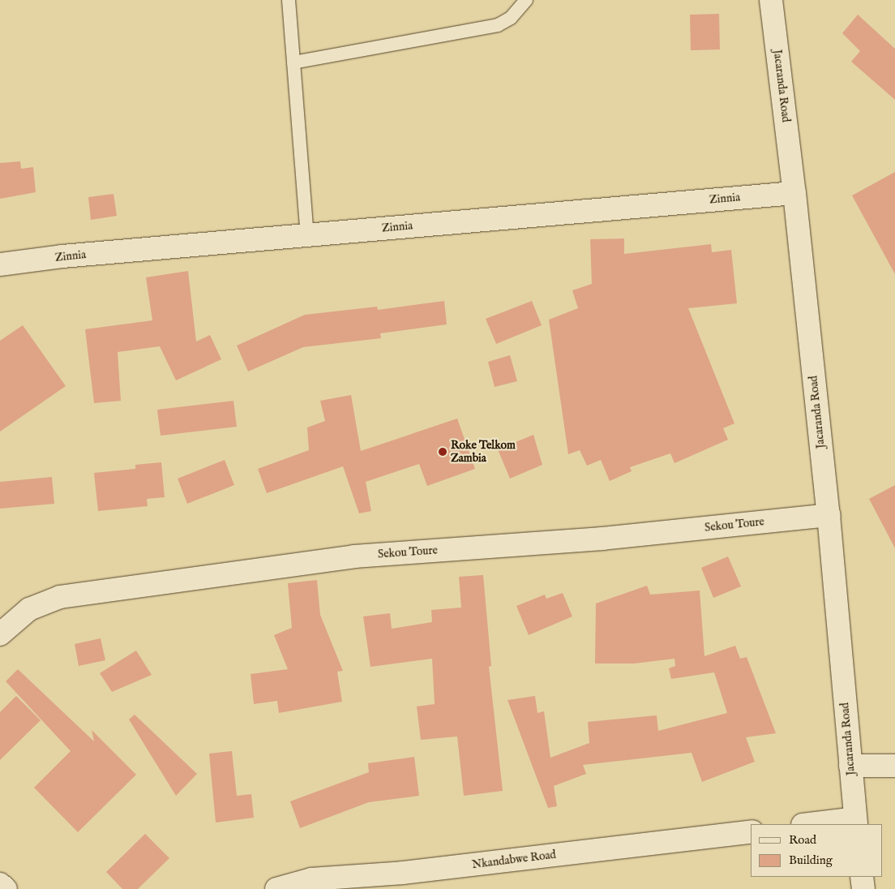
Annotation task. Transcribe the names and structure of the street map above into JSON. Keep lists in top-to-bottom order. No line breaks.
{"streets":{"street":["Jacaranda Road","Zinnia","Sekou Toure","Nkandabwe Road"]},"crossings":[["Jacaranda Road","Zinnia"],["Jacaranda Road","Sekou Toure"]],"places":["Roke Telkom Zambia"],"legend":["Road","Building"]}
